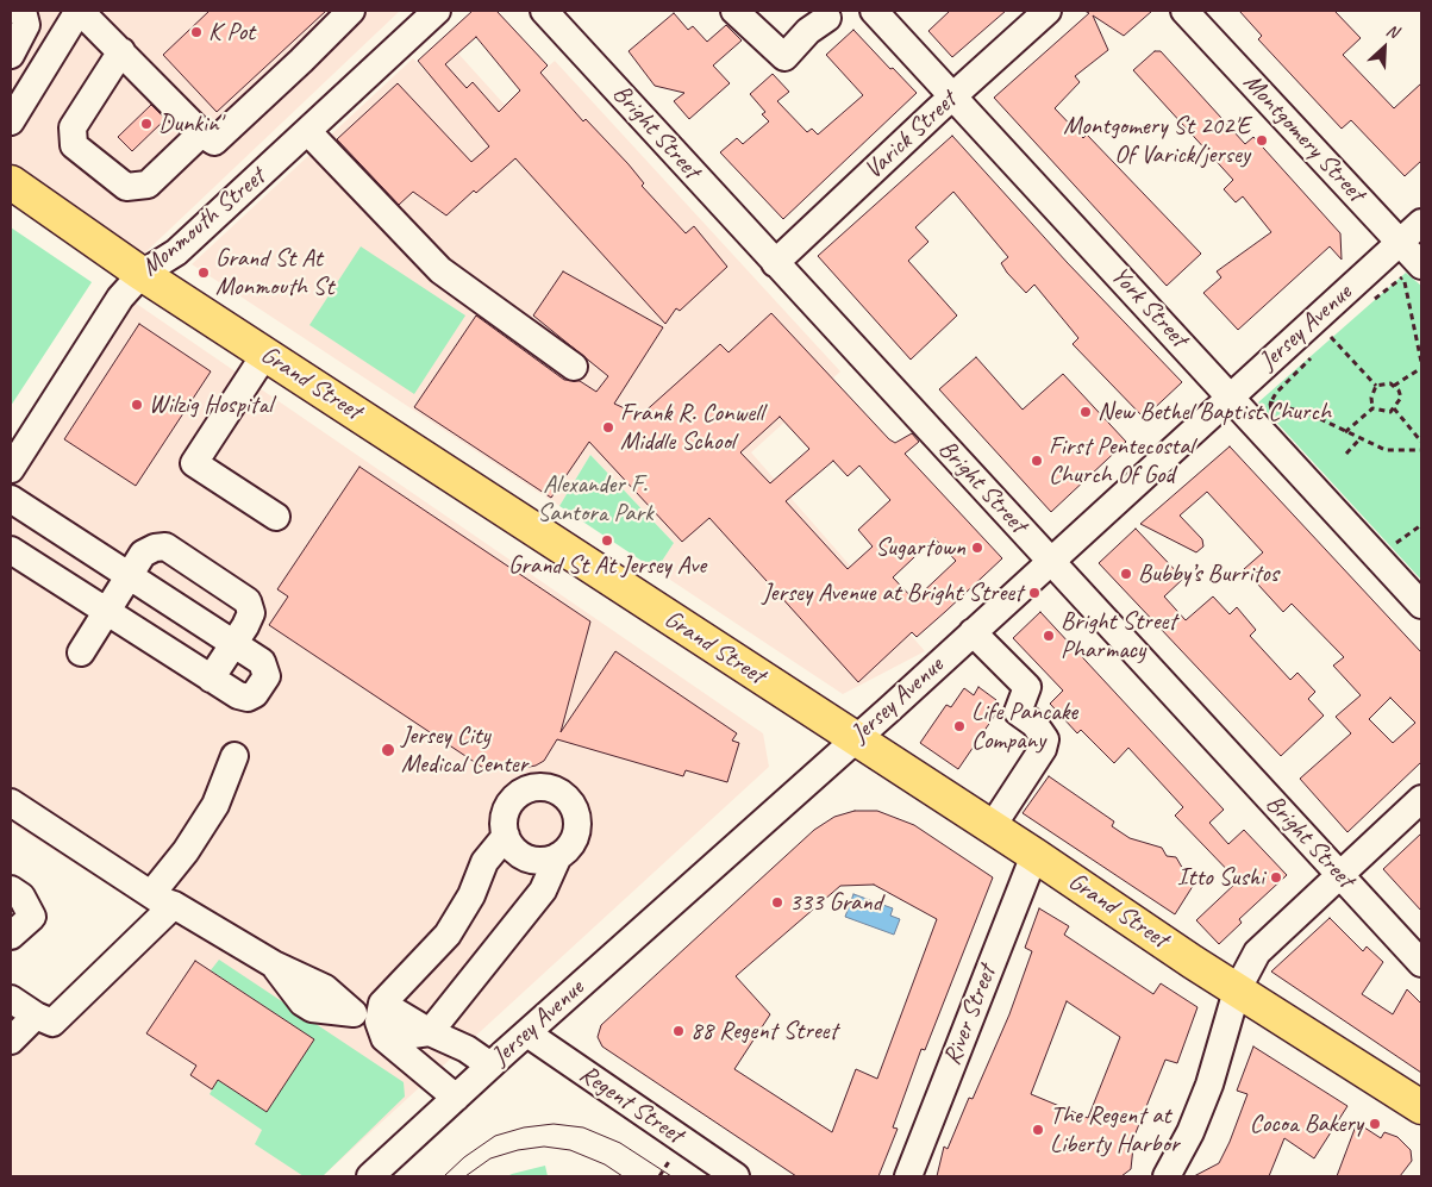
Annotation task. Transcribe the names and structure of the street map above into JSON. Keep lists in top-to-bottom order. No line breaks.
{"streets":{"main road":["Grand Street"],"street":["Bright Street","Varick Street","Montgomery Street","Monmouth Street","York Street","Jersey Avenue","River Street","Regent Street"]},"crossings":[["Bright Street","Varick Street"],["Bright Street","Jersey Avenue"],["Varick Street","York Street"],["Montgomery Street","Jersey Avenue"],["Monmouth Street","Grand Street"],["York Street","Jersey Avenue"],["Jersey Avenue","Grand Street"],["Jersey Avenue","Regent Street"],["Grand Street","River Street"]],"parks":["Alexander F. Santora Park"],"places":["K Pot","Dunkin'","Montgomery St 202'E Of Varick/jersey","Grand St At Monmouth St","Wilzig Hospital","New Bethel Baptist Church","Frank R. Conwell Middle School","First Pentecostal Church Of God","Grand St At Jersey Ave","Sugartown","Bubby’s Burritos","Jersey Avenue at Bright Street","Bright Street Pharmacy","Life Pancake Company","Jersey City Medical Center","Itto Sushi","333 Grand","88 Regent Street","Cocoa Bakery","The Regent at Liberty Harbor"],"north":"top right"}
